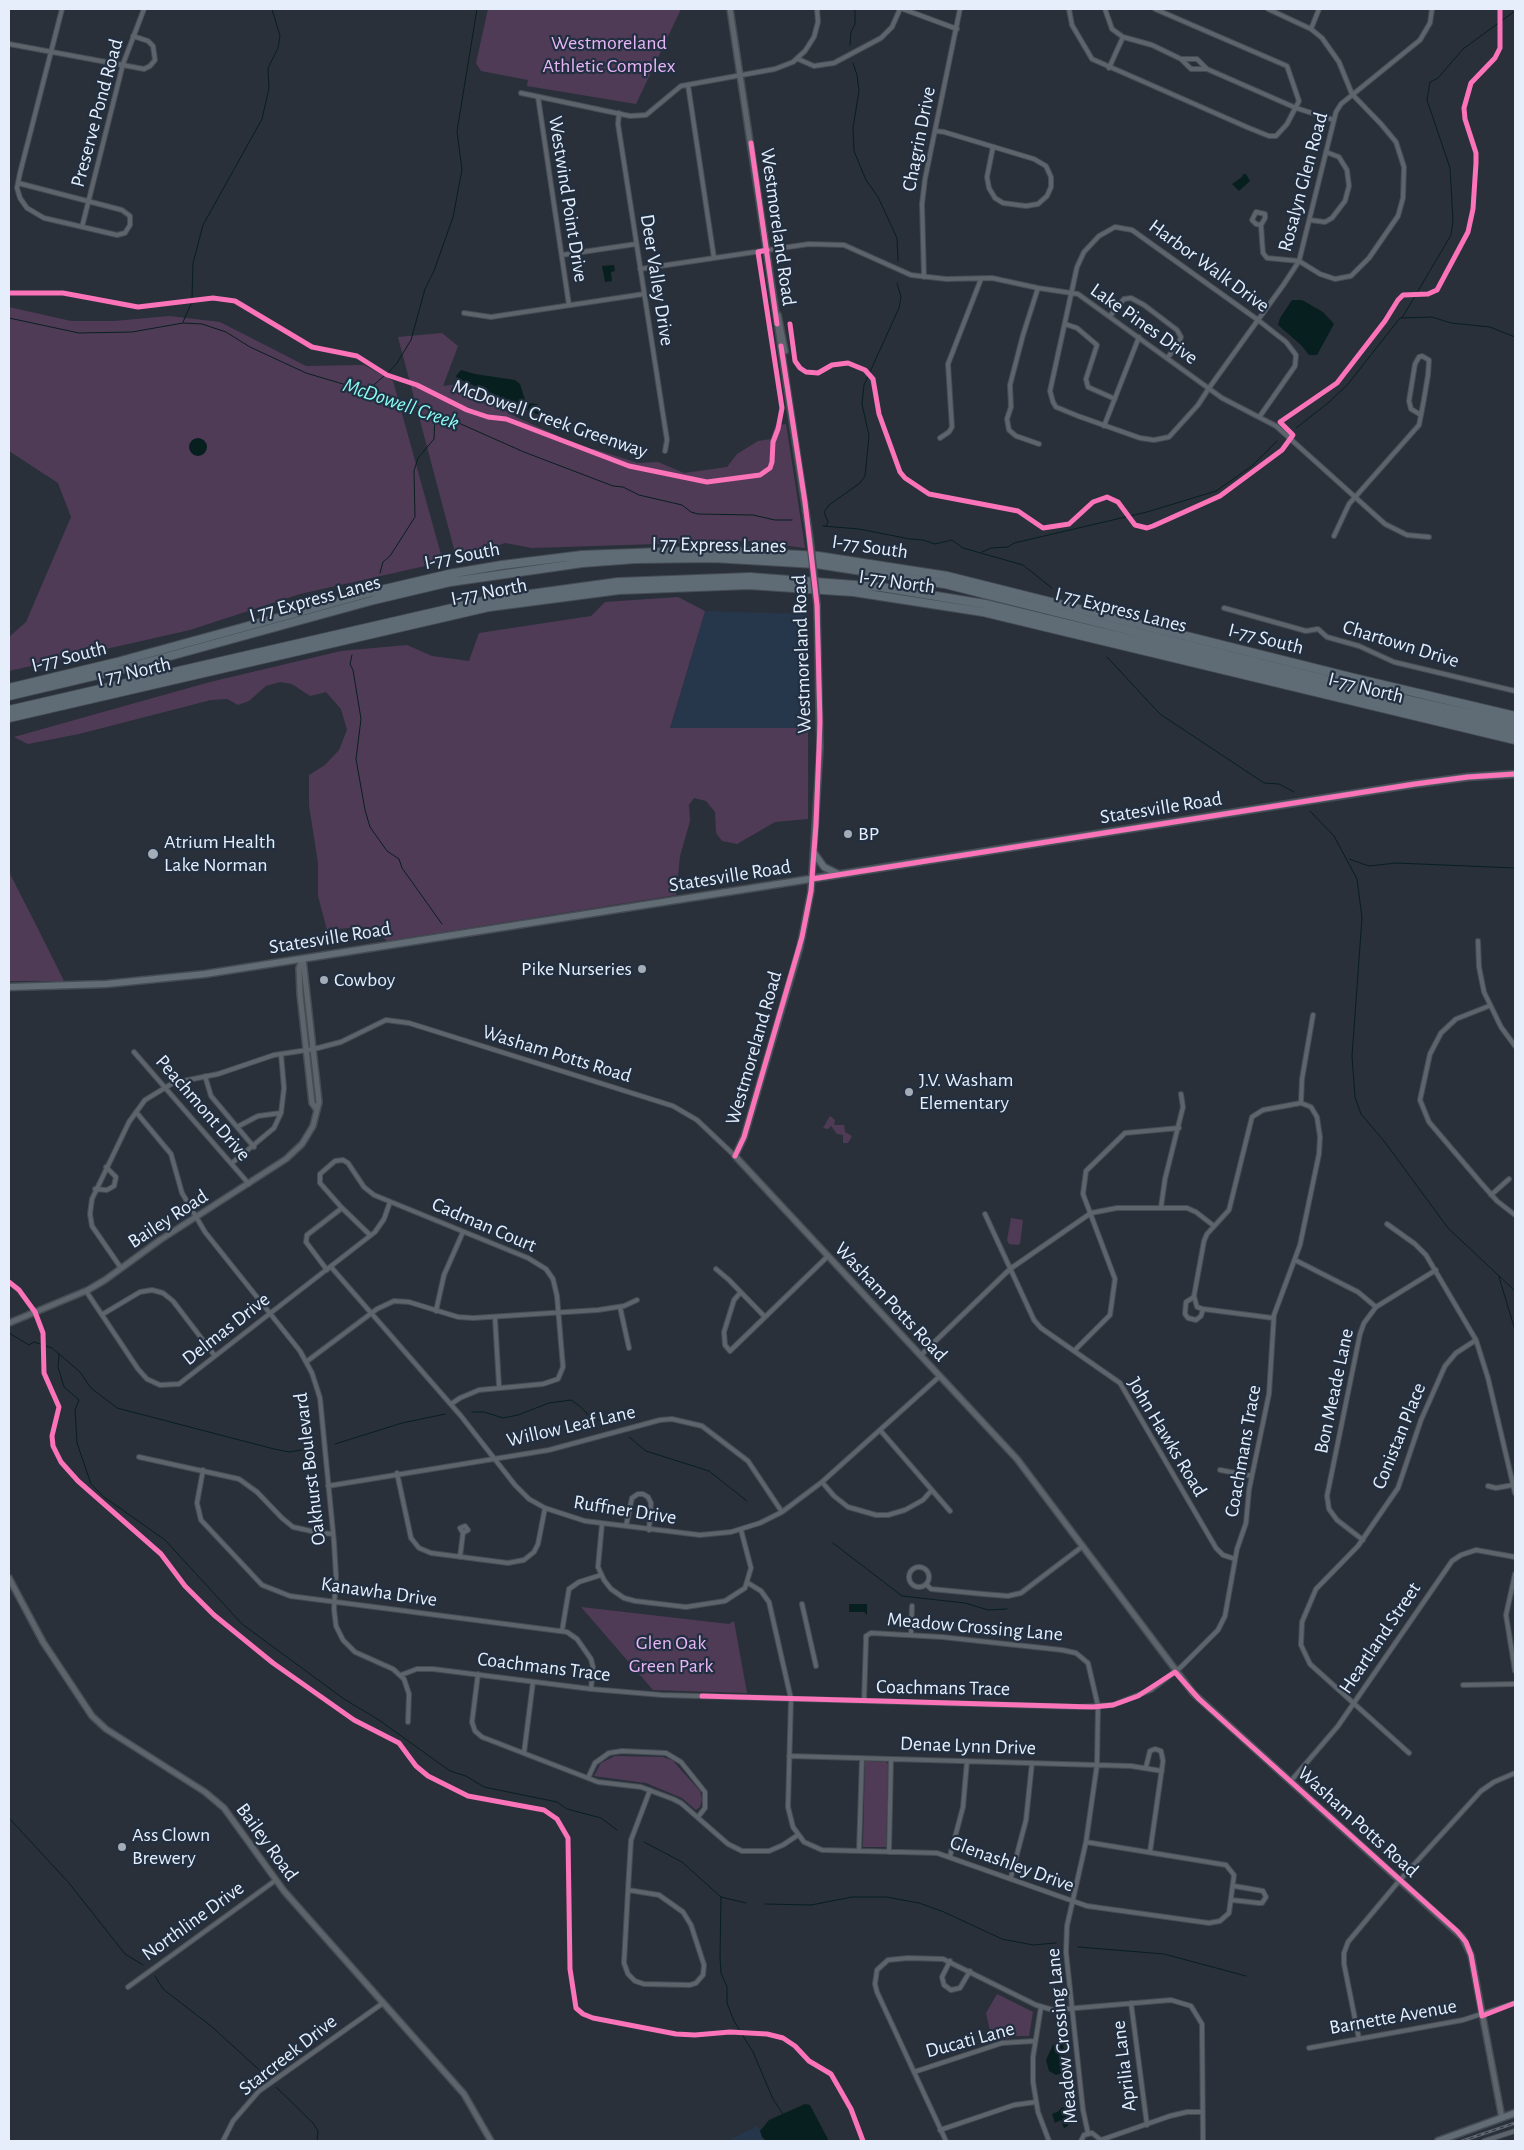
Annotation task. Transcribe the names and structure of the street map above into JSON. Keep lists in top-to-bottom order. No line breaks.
{"streets":{"highway":["I 77 Express Lanes","I-77 South","I-77 North","I 77 North"],"main road":["Statesville Road"],"street":["Preserve Pond Road","Chagrin Drive","Rosalyn Glen Road","Westwind Point Drive","Westmoreland Road","Harbor Walk Drive","Deer Valley Drive","Lake Pines Drive","Chartown Drive","Washam Potts Road","Peachmont Drive","Bailey Road","Cadman Court","Delmas Drive","Bon Meade Lane","Willow Leaf Lane","Conistan Place","John Hawks Road","Coachmans Trace","Oakhurst Boulevard","Ruffner Drive","Kanawha Drive","Meadow Crossing Lane","Heartland Street","Denae Lynn Drive","Glenashley Drive","Northline Drive","Barnette Avenue","Ducati Lane","Starcreek Drive","Aprilia Lane"],"cycle path":["McDowell Creek Greenway"]},"crossings":[["Chagrin Drive","Lake Pines Drive"],["Rosalyn Glen Road","Harbor Walk Drive"],["Rosalyn Glen Road","Lake Pines Drive"],["Westmoreland Road","Lake Pines Drive"],["Westmoreland Road","Statesville Road"],["Westmoreland Road","Washam Potts Road"],["Harbor Walk Drive","Lake Pines Drive"],["Deer Valley Drive","Lake Pines Drive"],["I-77 North","I 77 North"],["Statesville Road","Bailey Road"],["Washam Potts Road","Peachmont Drive"],["Washam Potts Road","Bailey Road"],["Washam Potts Road","Coachmans Trace"],["Washam Potts Road","Oakhurst Boulevard"],["Washam Potts Road","Ruffner Drive"],["Washam Potts Road","Heartland Street"],["Washam Potts Road","Barnette Avenue"],["Peachmont Drive","Bailey Road"],["Bailey Road","Delmas Drive"],["Bailey Road","Oakhurst Boulevard"],["Bailey Road","Northline Drive"],["Bailey Road","Starcreek Drive"],["Cadman Court","Delmas Drive"],["Cadman Court","Ruffner Drive"],["Delmas Drive","Oakhurst Boulevard"],["Delmas Drive","Ruffner Drive"],["Bon Meade Lane","Conistan Place"],["Willow Leaf Lane","Oakhurst Boulevard"],["Willow Leaf Lane","Ruffner Drive"],["Conistan Place","Heartland Street"],["John Hawks Road","Coachmans Trace"],["Coachmans Trace","Oakhurst Boulevard"],["Coachmans Trace","Kanawha Drive"],["Coachmans Trace","Meadow Crossing Lane"],["Oakhurst Boulevard","Kanawha Drive"],["Meadow Crossing Lane","Denae Lynn Drive"],["Meadow Crossing Lane","Glenashley Drive"]],"water":["McDowell Creek"],"parks":["Westmoreland Athletic Complex","Glen Oak Green Park"],"places":["BP","Atrium Health Lake Norman","Pike Nurseries","Cowboy","J.V. Washam Elementary","Ass Clown Brewery"]}
